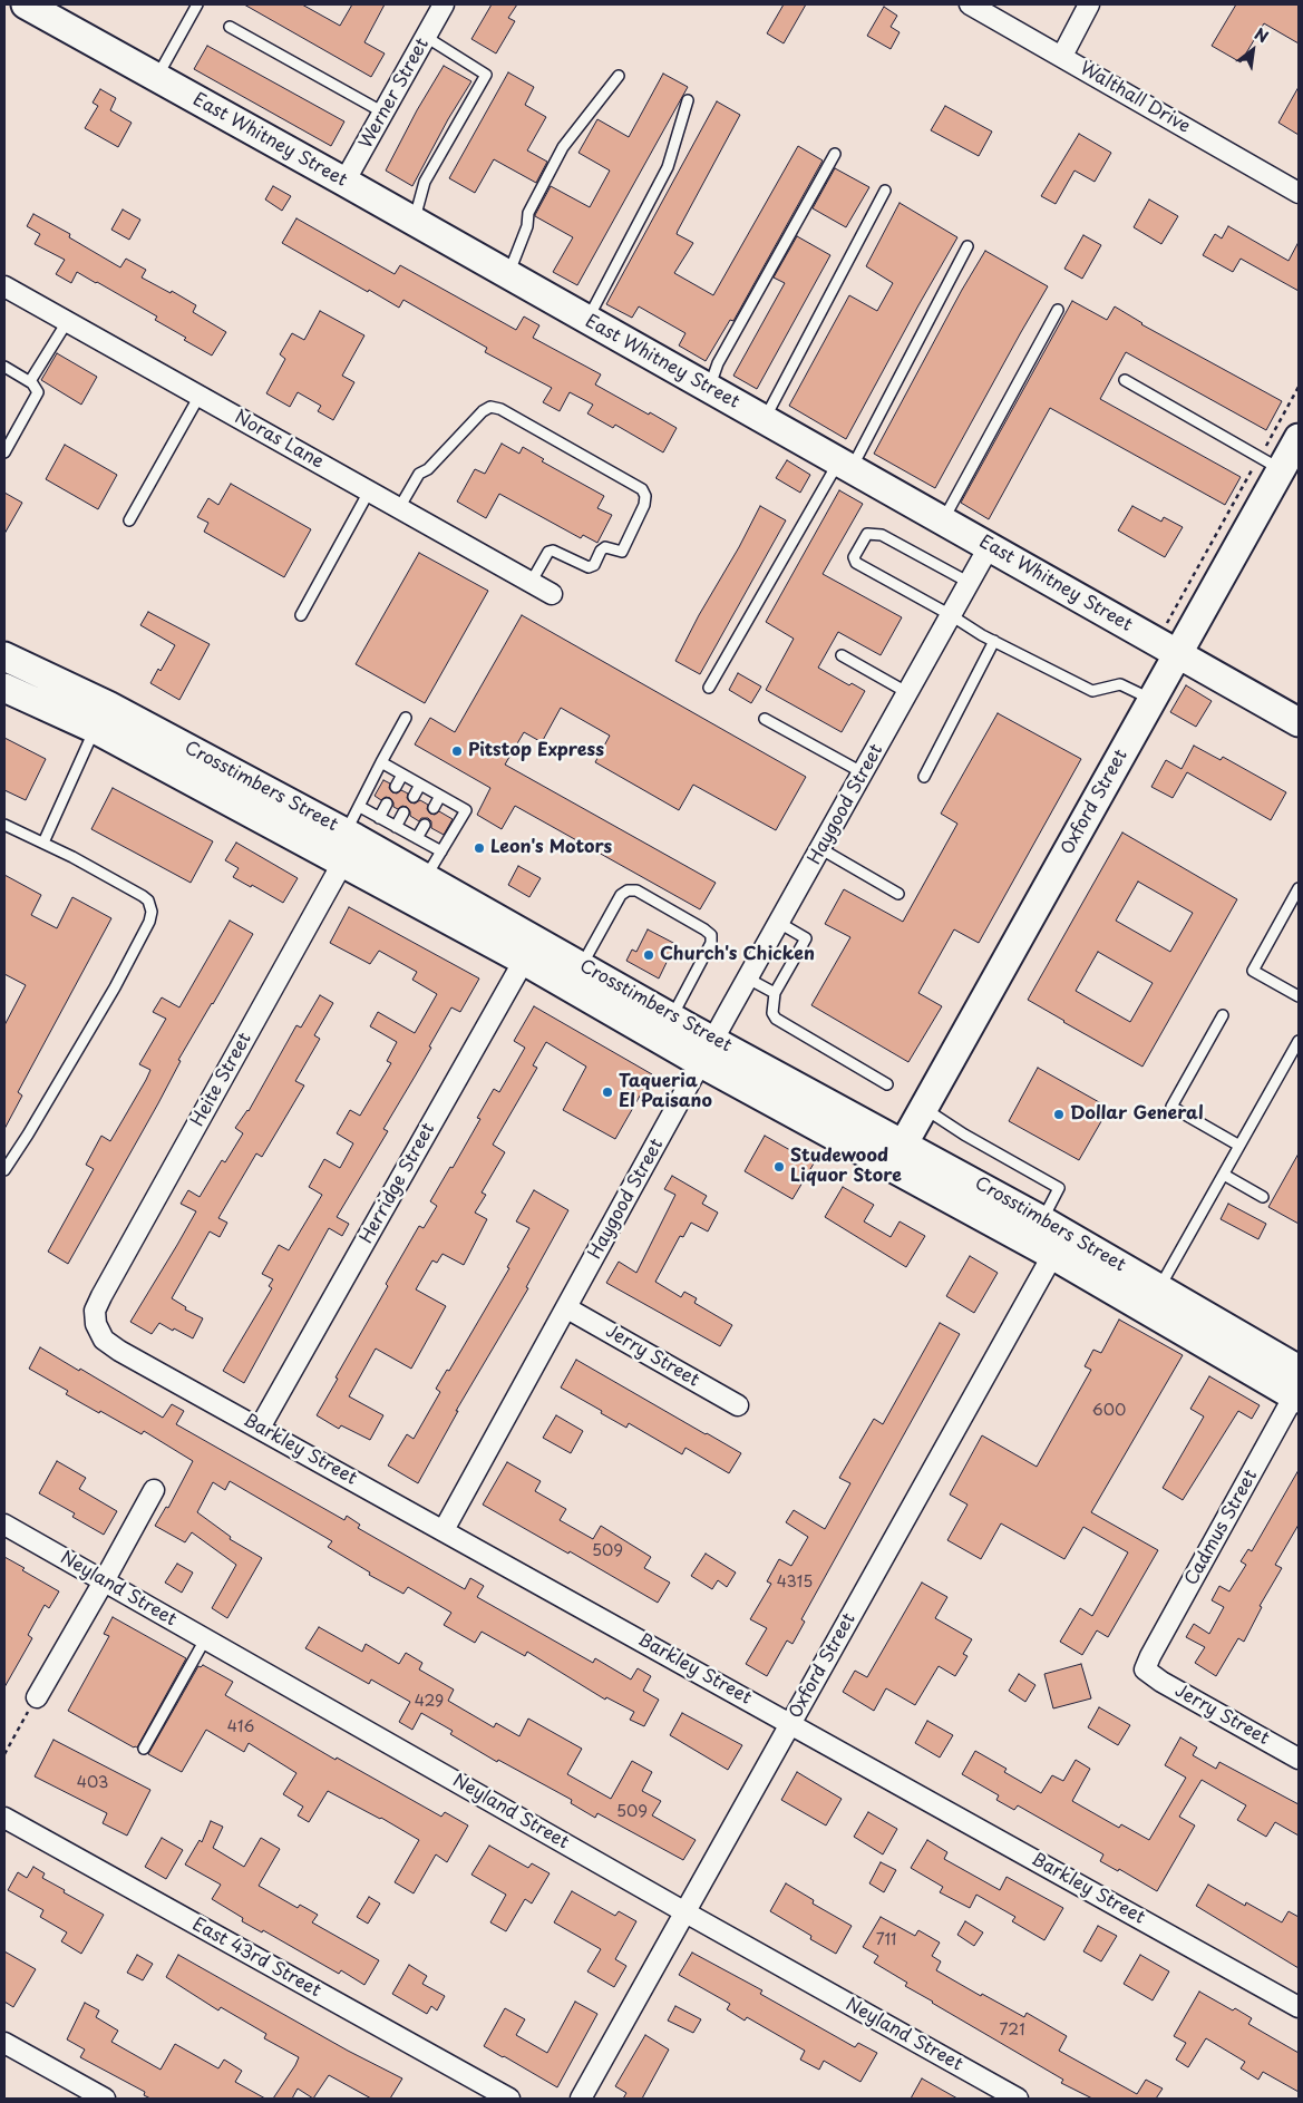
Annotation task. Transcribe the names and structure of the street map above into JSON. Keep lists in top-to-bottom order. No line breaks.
{"streets":{"main road":["East Whitney Street","Crosstimbers Street","Oxford Street"],"street":["Werner Street","Walthall Drive","Noras Lane","Haygood Street","Heite Street","Herridge Street","Jerry Street","Barkley Street","Cadmus Street","Neyland Street","East 43rd Street"]},"crossings":[["Werner Street","East Whitney Street"],["East Whitney Street","Oxford Street"],["East Whitney Street","Haygood Street"],["Crosstimbers Street","Oxford Street"],["Crosstimbers Street","Haygood Street"],["Crosstimbers Street","Heite Street"],["Crosstimbers Street","Herridge Street"],["Crosstimbers Street","Cadmus Street"],["Oxford Street","Barkley Street"],["Oxford Street","Neyland Street"],["Haygood Street","Jerry Street"],["Haygood Street","Barkley Street"],["Heite Street","Barkley Street"],["Herridge Street","Barkley Street"],["Jerry Street","Cadmus Street"]],"places":["Pitstop Express","Leon's Motors","Church's Chicken","Taqueria El Paisano","Dollar General","Studewood Liquor Store"],"house_numbers":["600","509","4315","429","416","403","509","711","721"],"north":"top right"}
